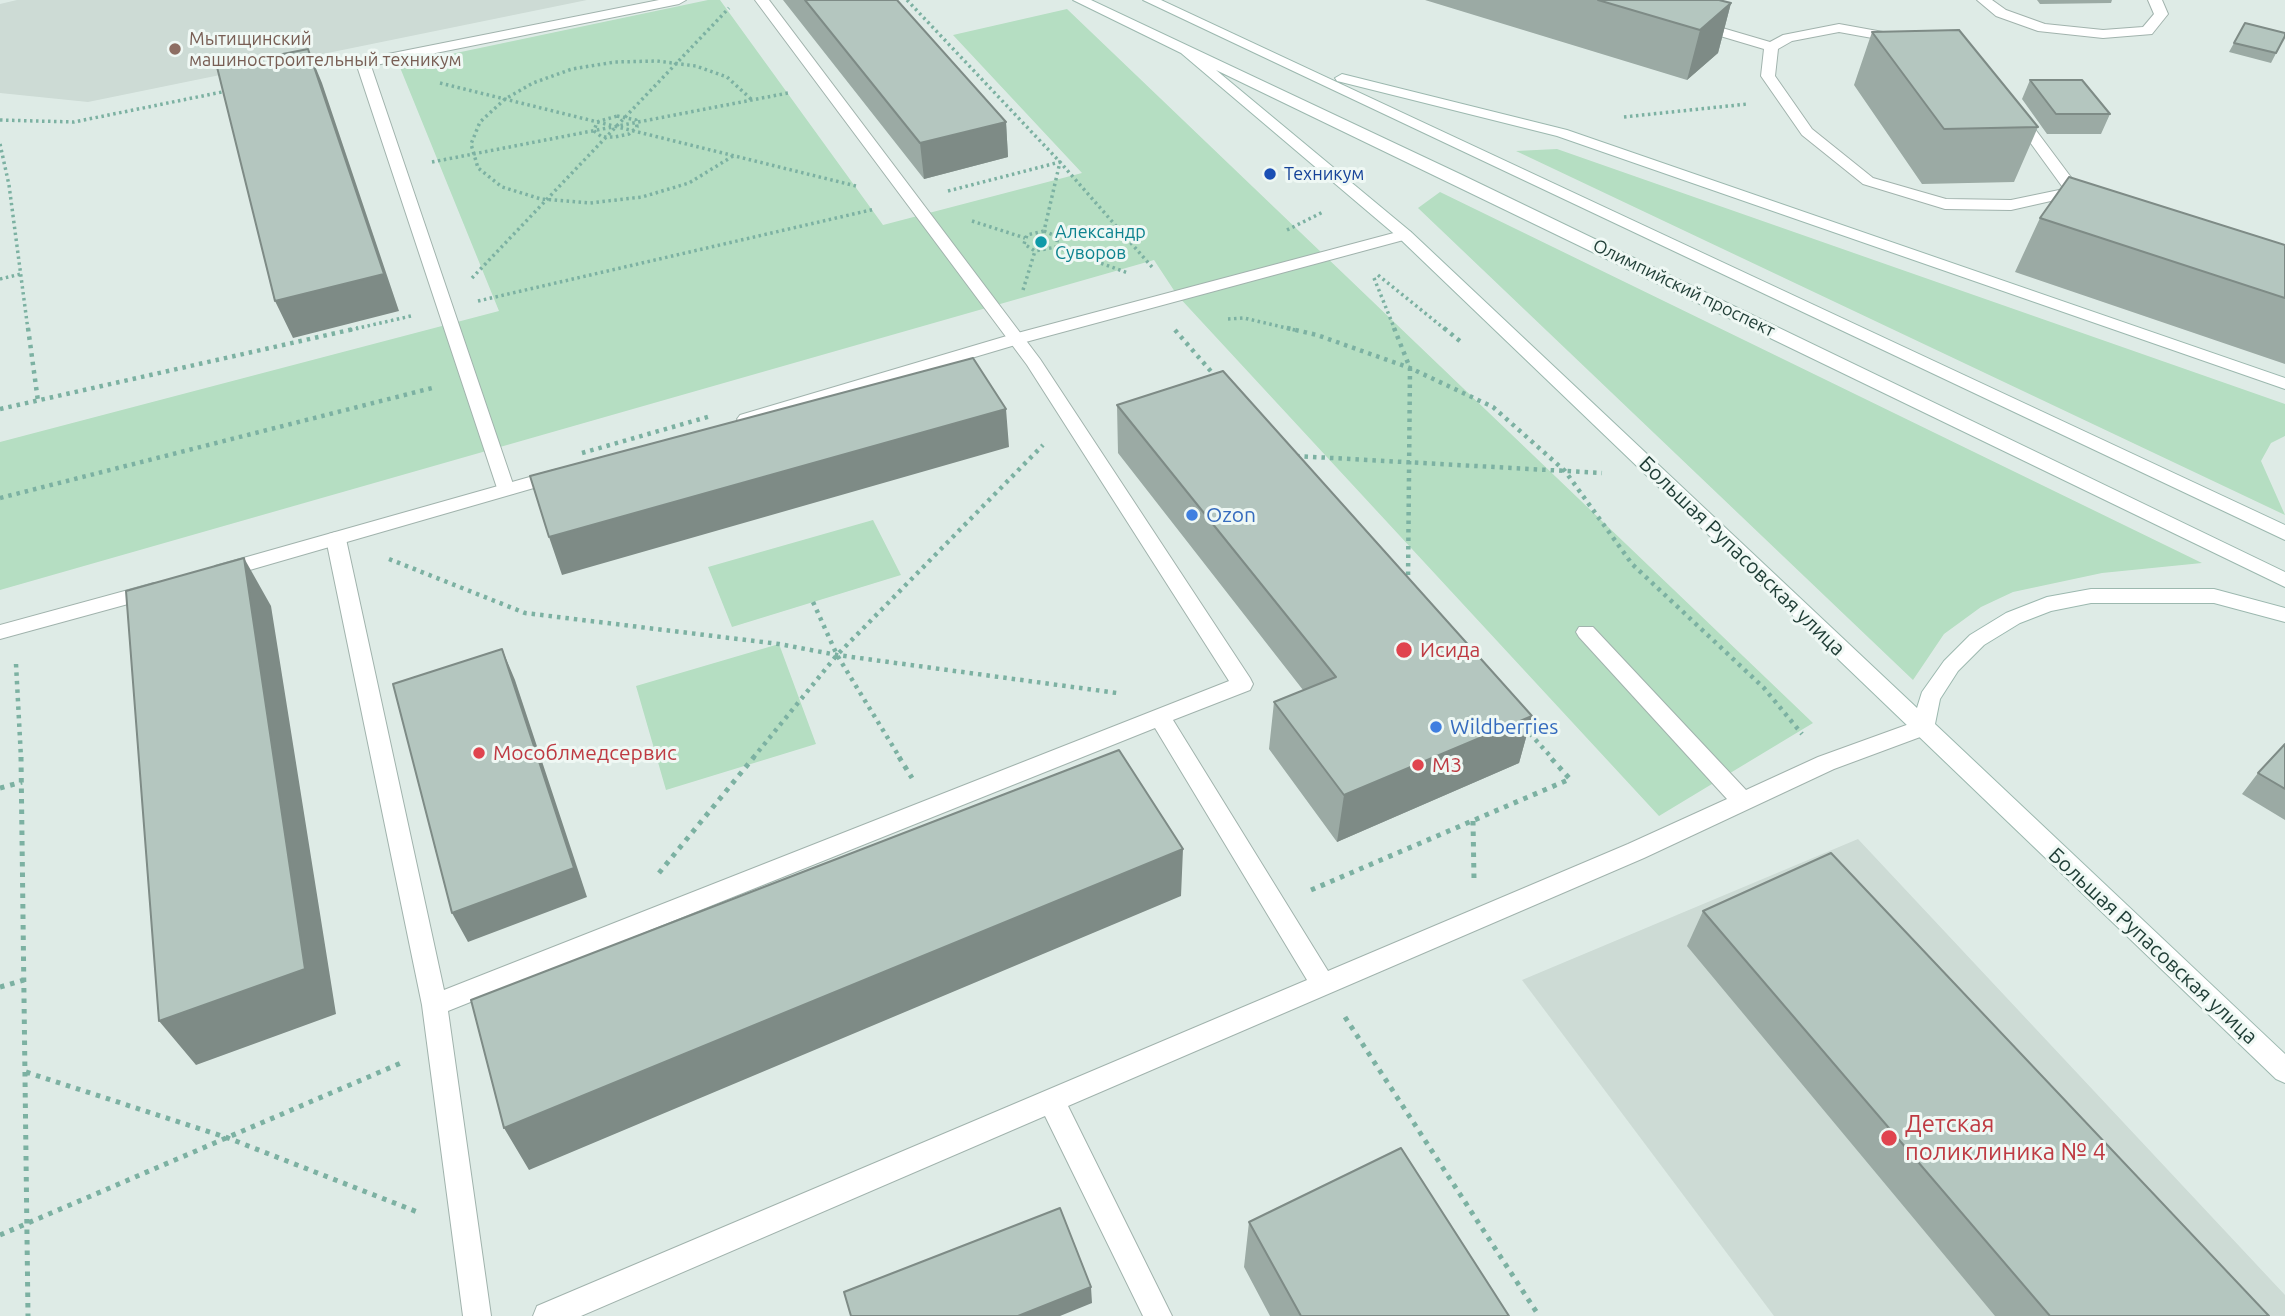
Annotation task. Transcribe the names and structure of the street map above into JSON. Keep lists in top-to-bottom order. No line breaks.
{"streets":{"main road":["Олимпийский проспект","Большая Рупасовская улица"]},"crossings":[["Олимпийский проспект","Большая Рупасовская улица"]],"places":["Мытищинский машиностроительный техникум","Техникум","Александр Суворов","Ozon","Исида","Wildberries","Мособлмедсервис","М3","Детская поликлиника № 4"]}
